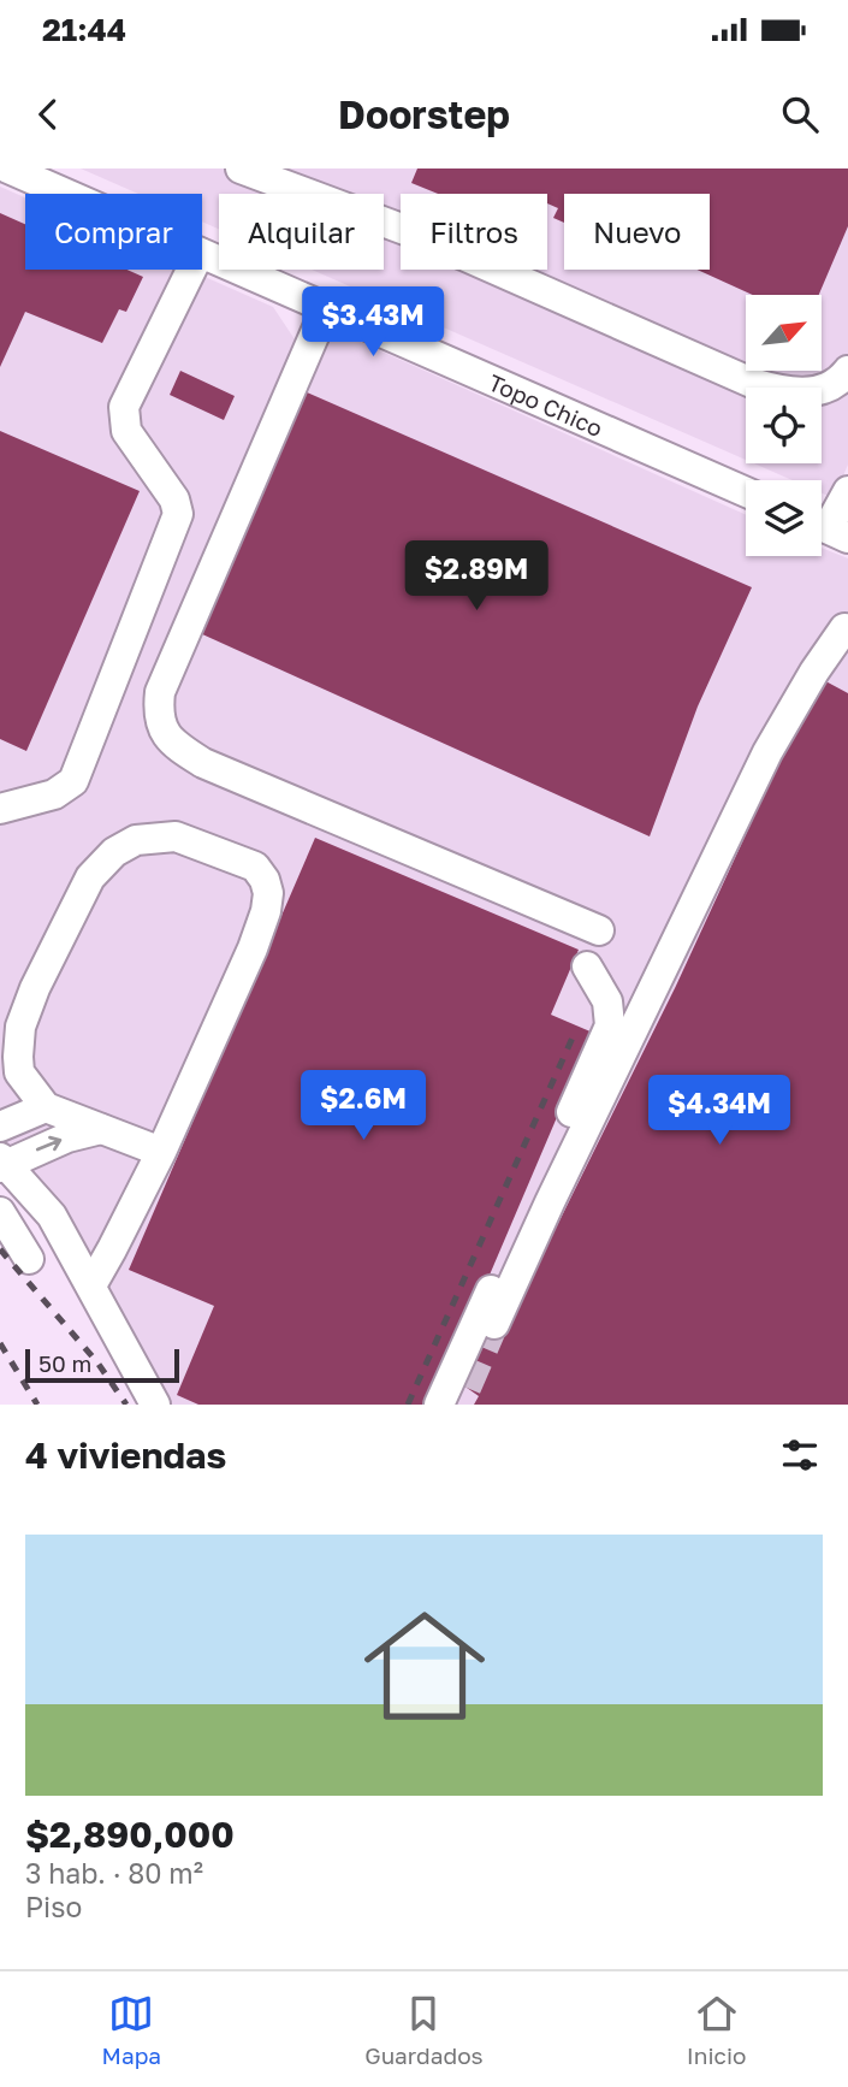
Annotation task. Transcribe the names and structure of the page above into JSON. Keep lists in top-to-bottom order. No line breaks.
{"streets":{"street":["Topo Chico"]},"scale_bar":"50 m","north":"top right","page":{"status":"21:44","header":"Doorstep","chip":["Comprar","Alquilar","Filtros","Nuevo"],"price":["$3.43M","$2.89M","$2.6M","$4.34M"],"scale":"50 m","heading":"4 viviendas","list":[{"name":"$2,890,000","note":"3 hab. · 80 m² · Piso"}],"tabs":["Mapa","Guardados","Inicio"]}}
